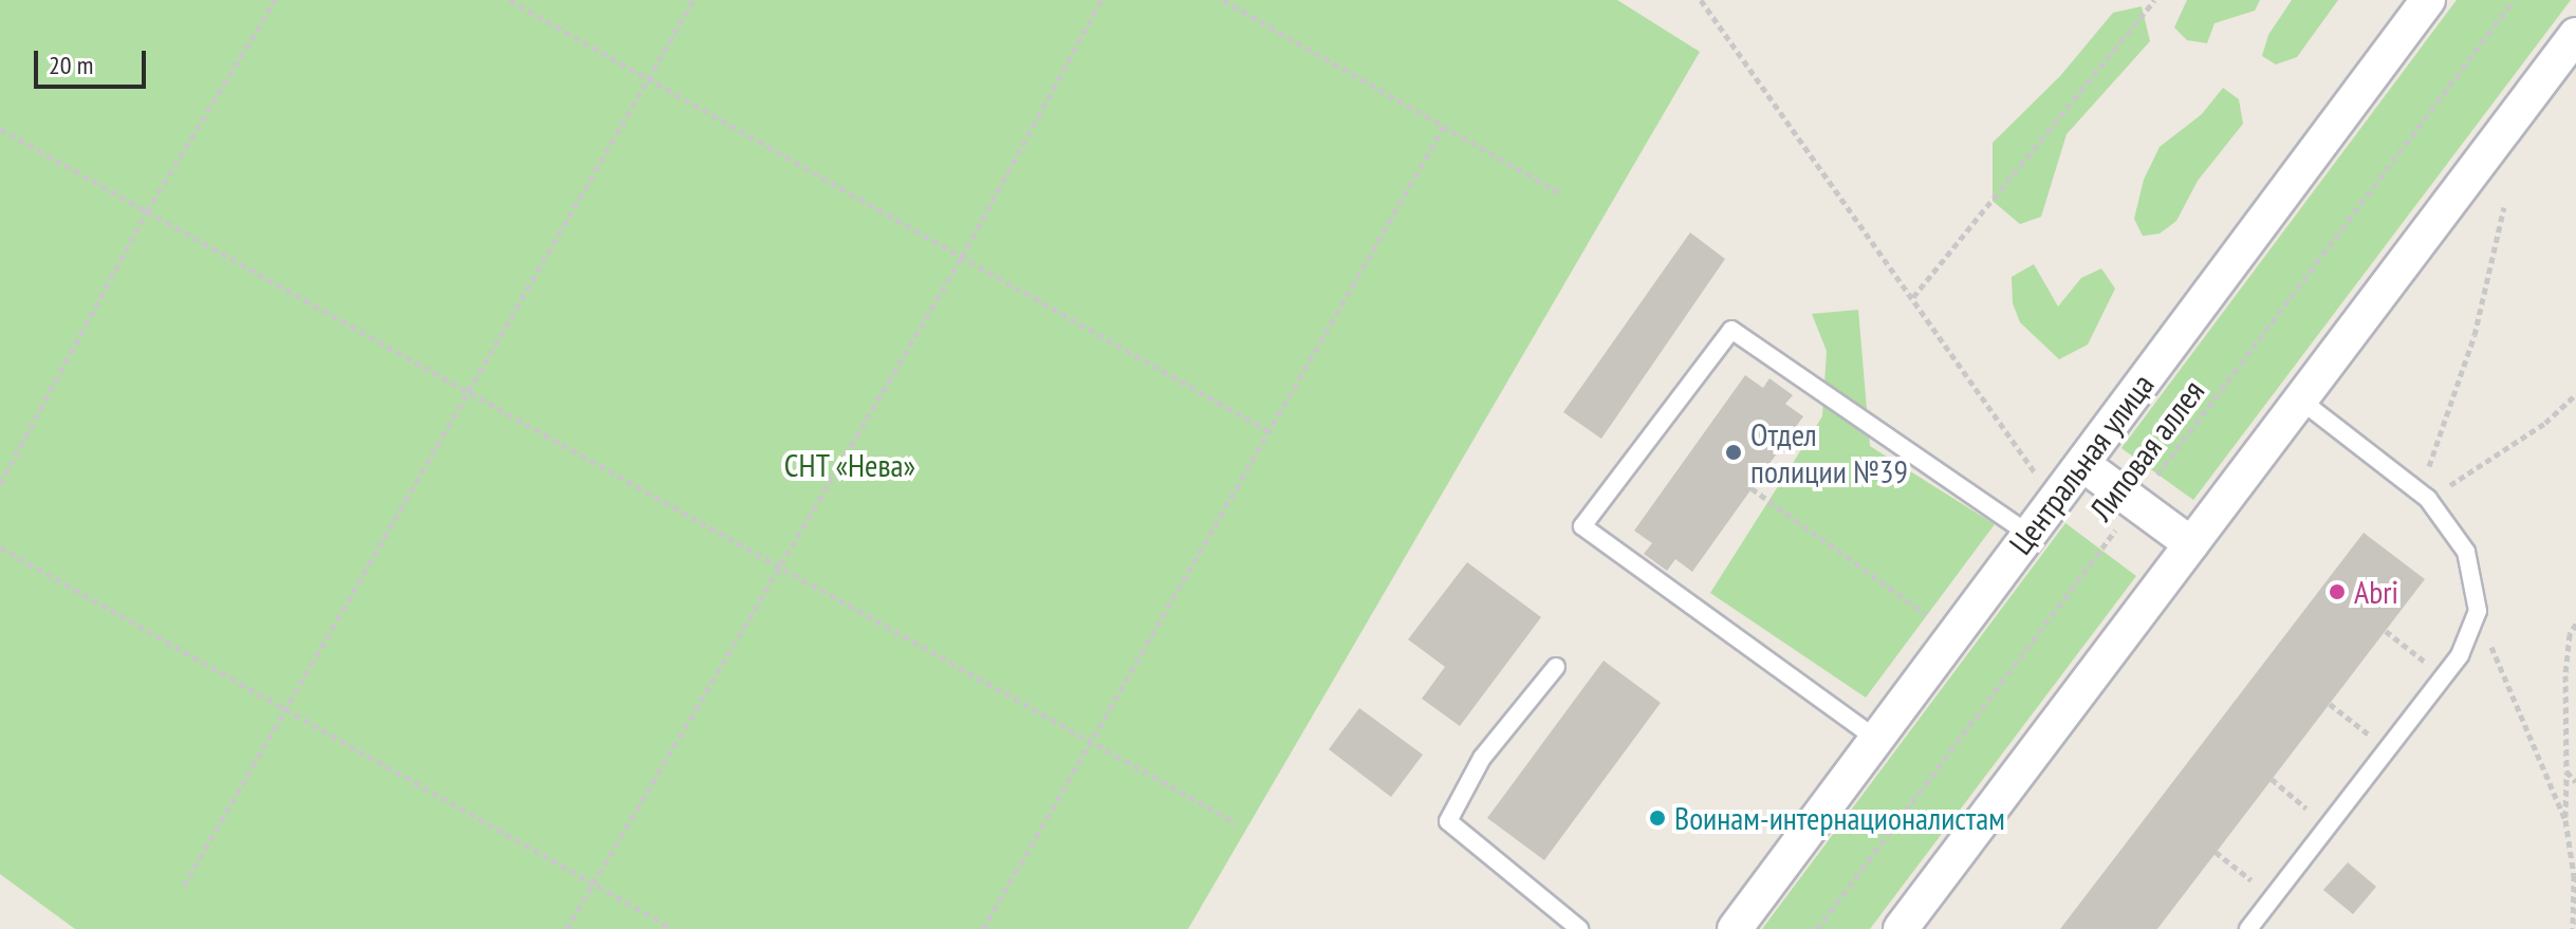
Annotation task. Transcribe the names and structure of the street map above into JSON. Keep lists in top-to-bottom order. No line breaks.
{"streets":{"street":["Центральная улица"],"path":["Липовая аллея"]},"parks":["СНТ «Нева»"],"places":["Отдел полиции №39","Abri","Воинам-интернационалистам"],"scale_bar":"20 m"}
